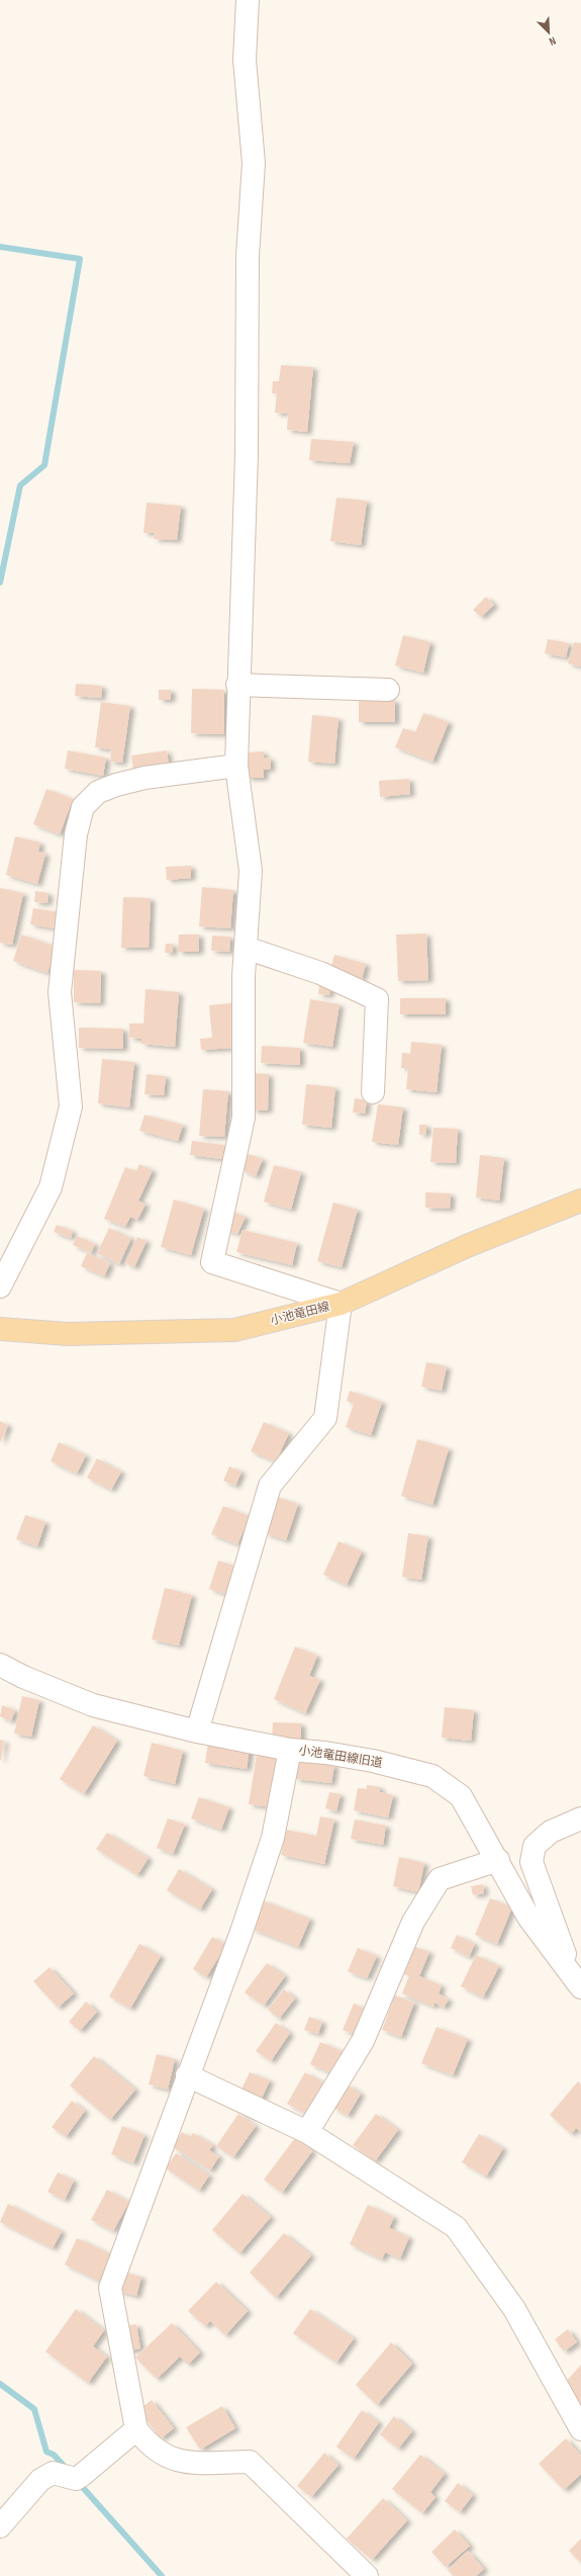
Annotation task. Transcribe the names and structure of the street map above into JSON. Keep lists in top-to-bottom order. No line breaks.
{"streets":{"main road":["小池竜田線"],"street":["小池竜田線旧道"]},"north":"bottom right"}
